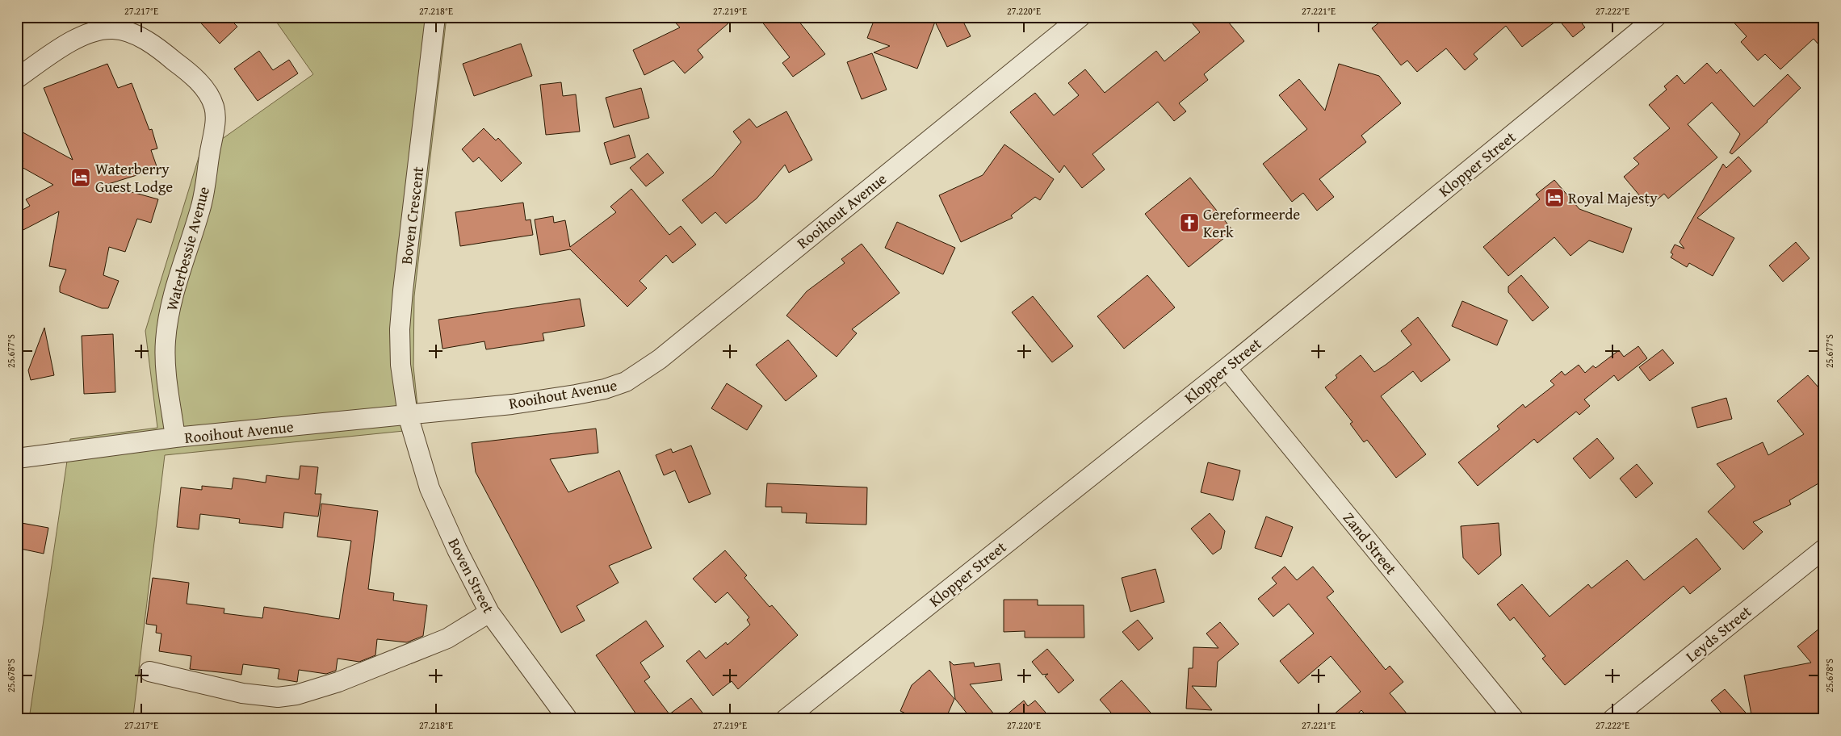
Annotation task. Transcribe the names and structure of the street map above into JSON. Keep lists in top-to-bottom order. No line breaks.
{"streets":{"street":["Klopper Street","Rooihout Avenue","Boven Crescent","Waterbessie Avenue","Zand Street","Boven Street","Leyds Street"]},"crossings":[["Klopper Street","Zand Street"],["Rooihout Avenue","Boven Crescent"],["Rooihout Avenue","Waterbessie Avenue"],["Rooihout Avenue","Boven Street"],["Boven Crescent","Boven Street"]],"places":{"hotel":["Waterberry Guest Lodge","Royal Majesty"],"church":["Gereformeerde Kerk"]},"coordinates":["27.217°E","27.218°E","27.219°E","27.220°E","27.221°E","27.222°E","25.677°S","25.678°S"]}
